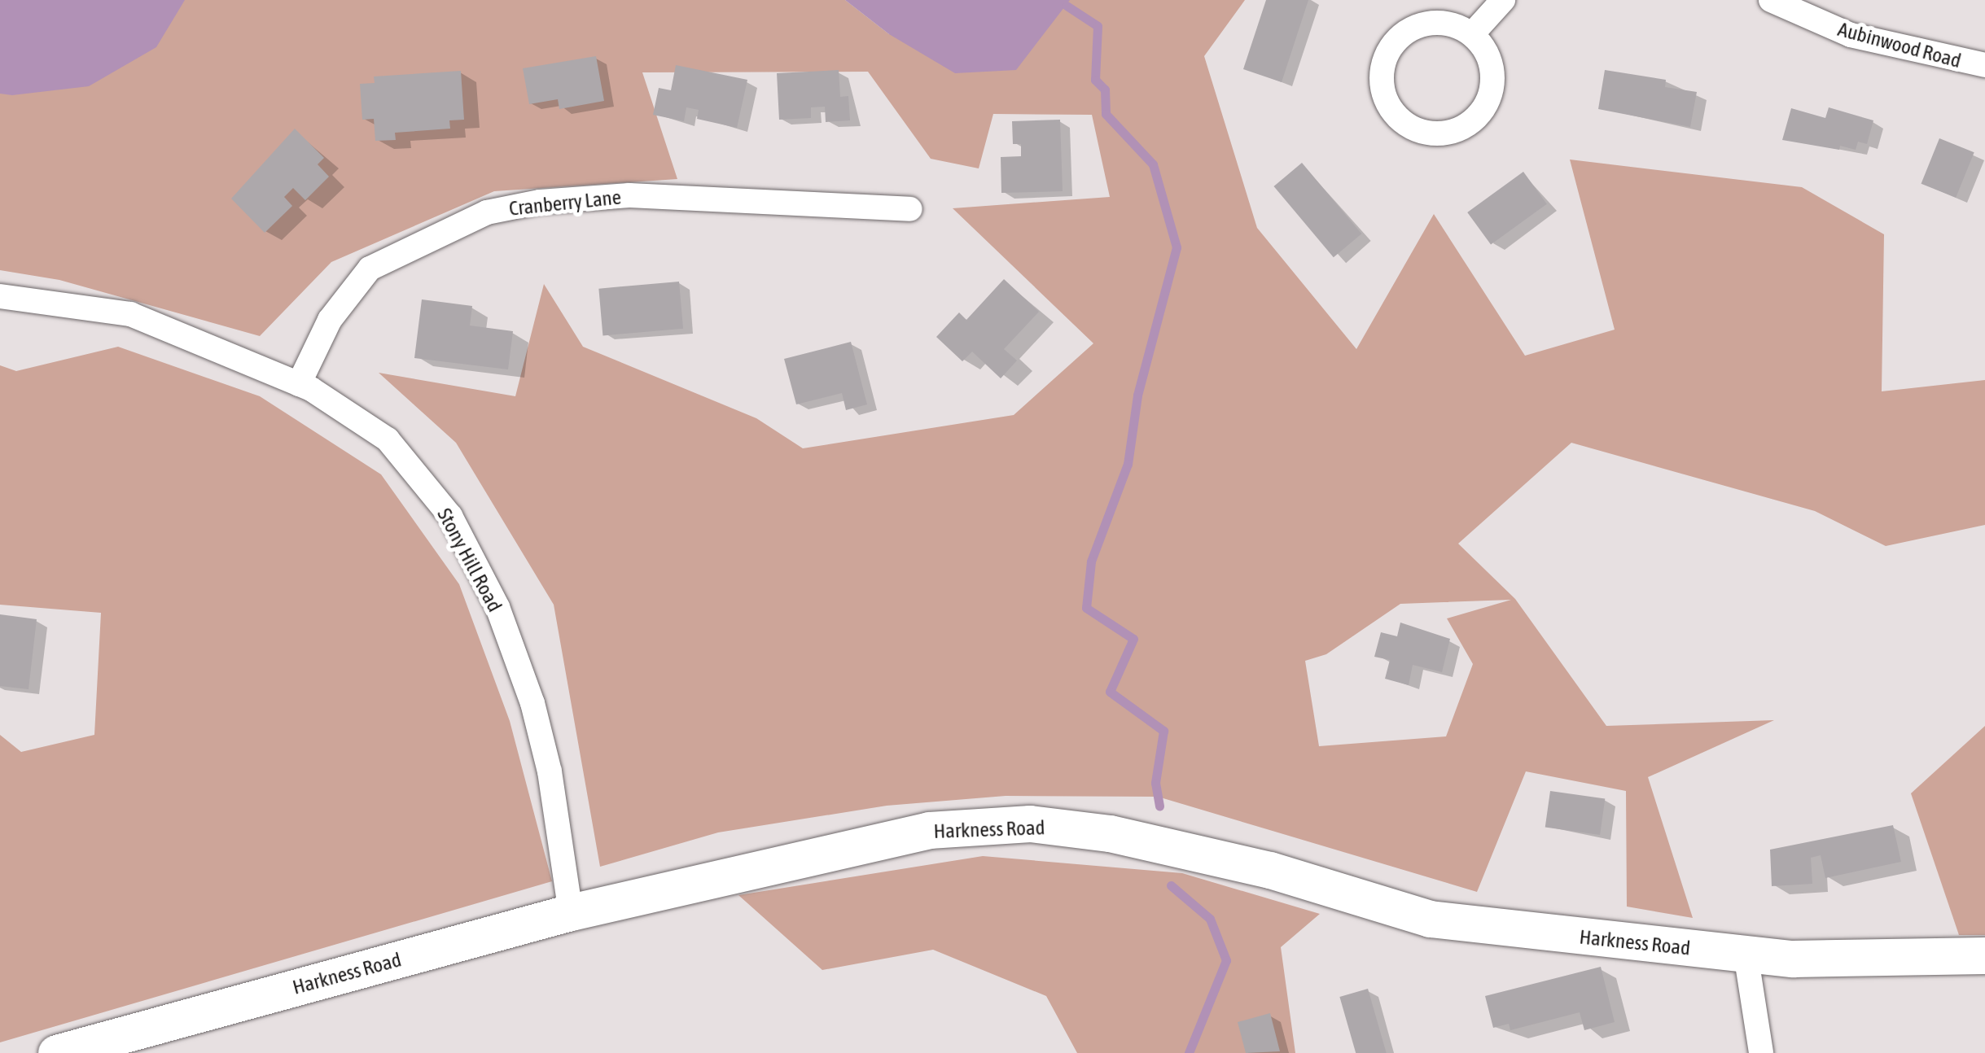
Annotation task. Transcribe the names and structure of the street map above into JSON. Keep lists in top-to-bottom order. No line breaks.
{"streets":{"main road":["Harkness Road"],"street":["Aubinwood Road","Cranberry Lane","Stony Hill Road"]},"crossings":[["Cranberry Lane","Stony Hill Road"],["Stony Hill Road","Harkness Road"]]}
